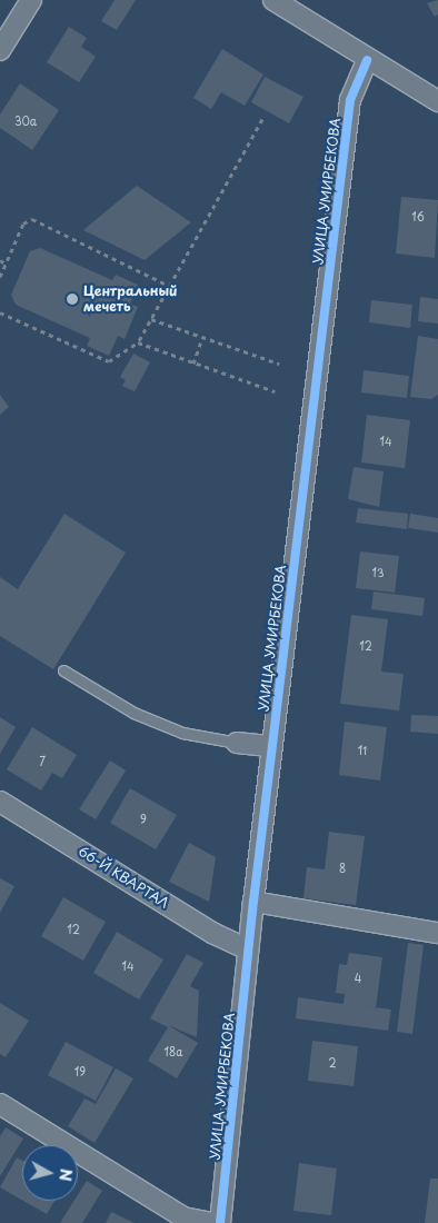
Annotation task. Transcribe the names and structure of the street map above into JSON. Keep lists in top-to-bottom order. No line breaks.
{"streets":{"street":["УЛИЦА УМИРБЕКОВА","66-Й КВАРТАЛ"]},"crossings":[["УЛИЦА УМИРБЕКОВА","66-Й КВАРТАЛ"]],"places":["Центральный мечеть"],"house_numbers":["30а","16","14","13","12","11","7","9","8","12","14","4","18а","2","19"],"north":"right"}
